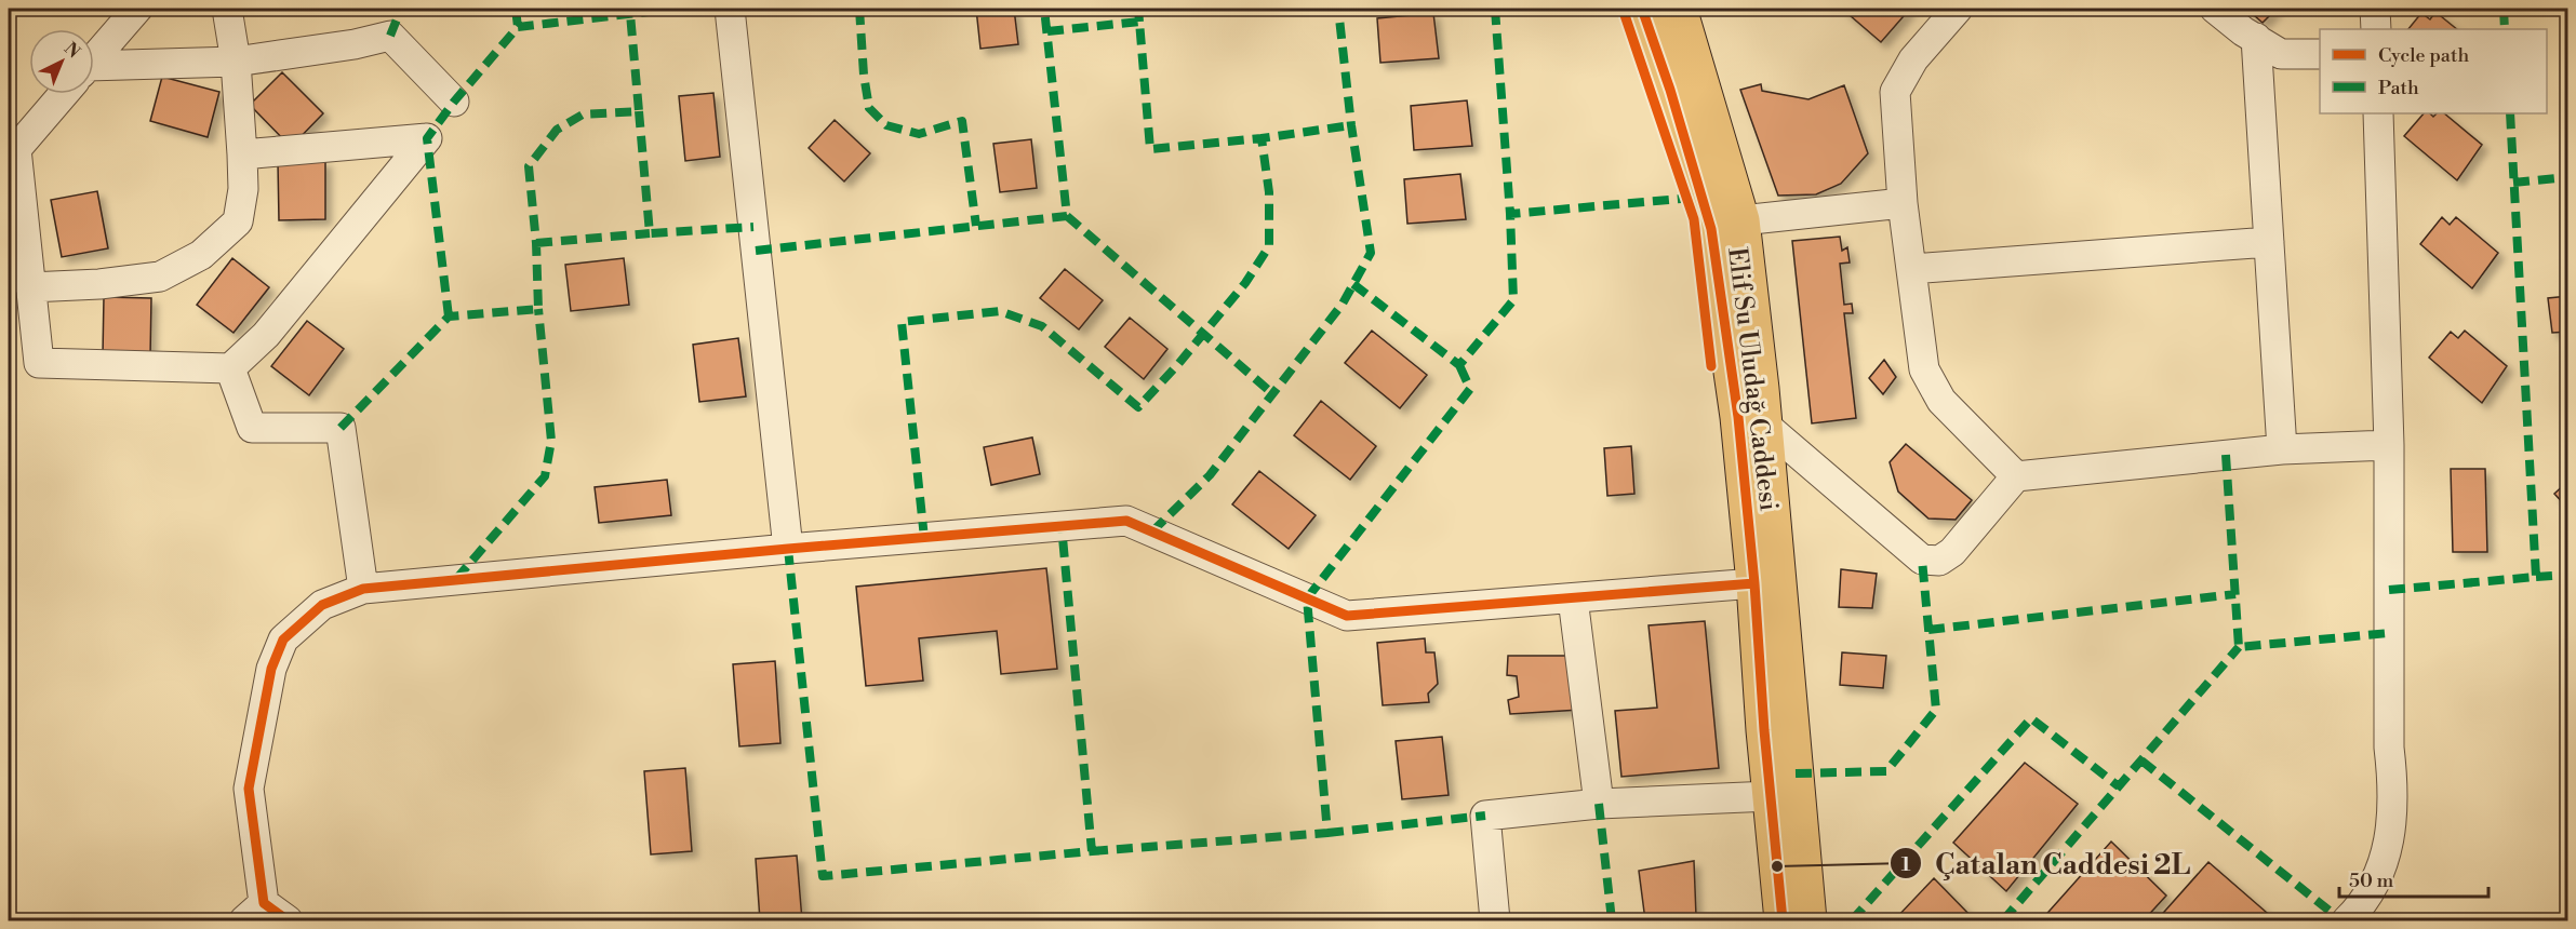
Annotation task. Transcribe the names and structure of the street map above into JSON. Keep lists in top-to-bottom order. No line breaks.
{"streets":{"main road":["Elif Su Uludağ Caddesi"]},"places":["Çatalan Caddesi 2L"],"legend":["Cycle path","Path"],"scale_bar":"50 m","north":"top right"}
